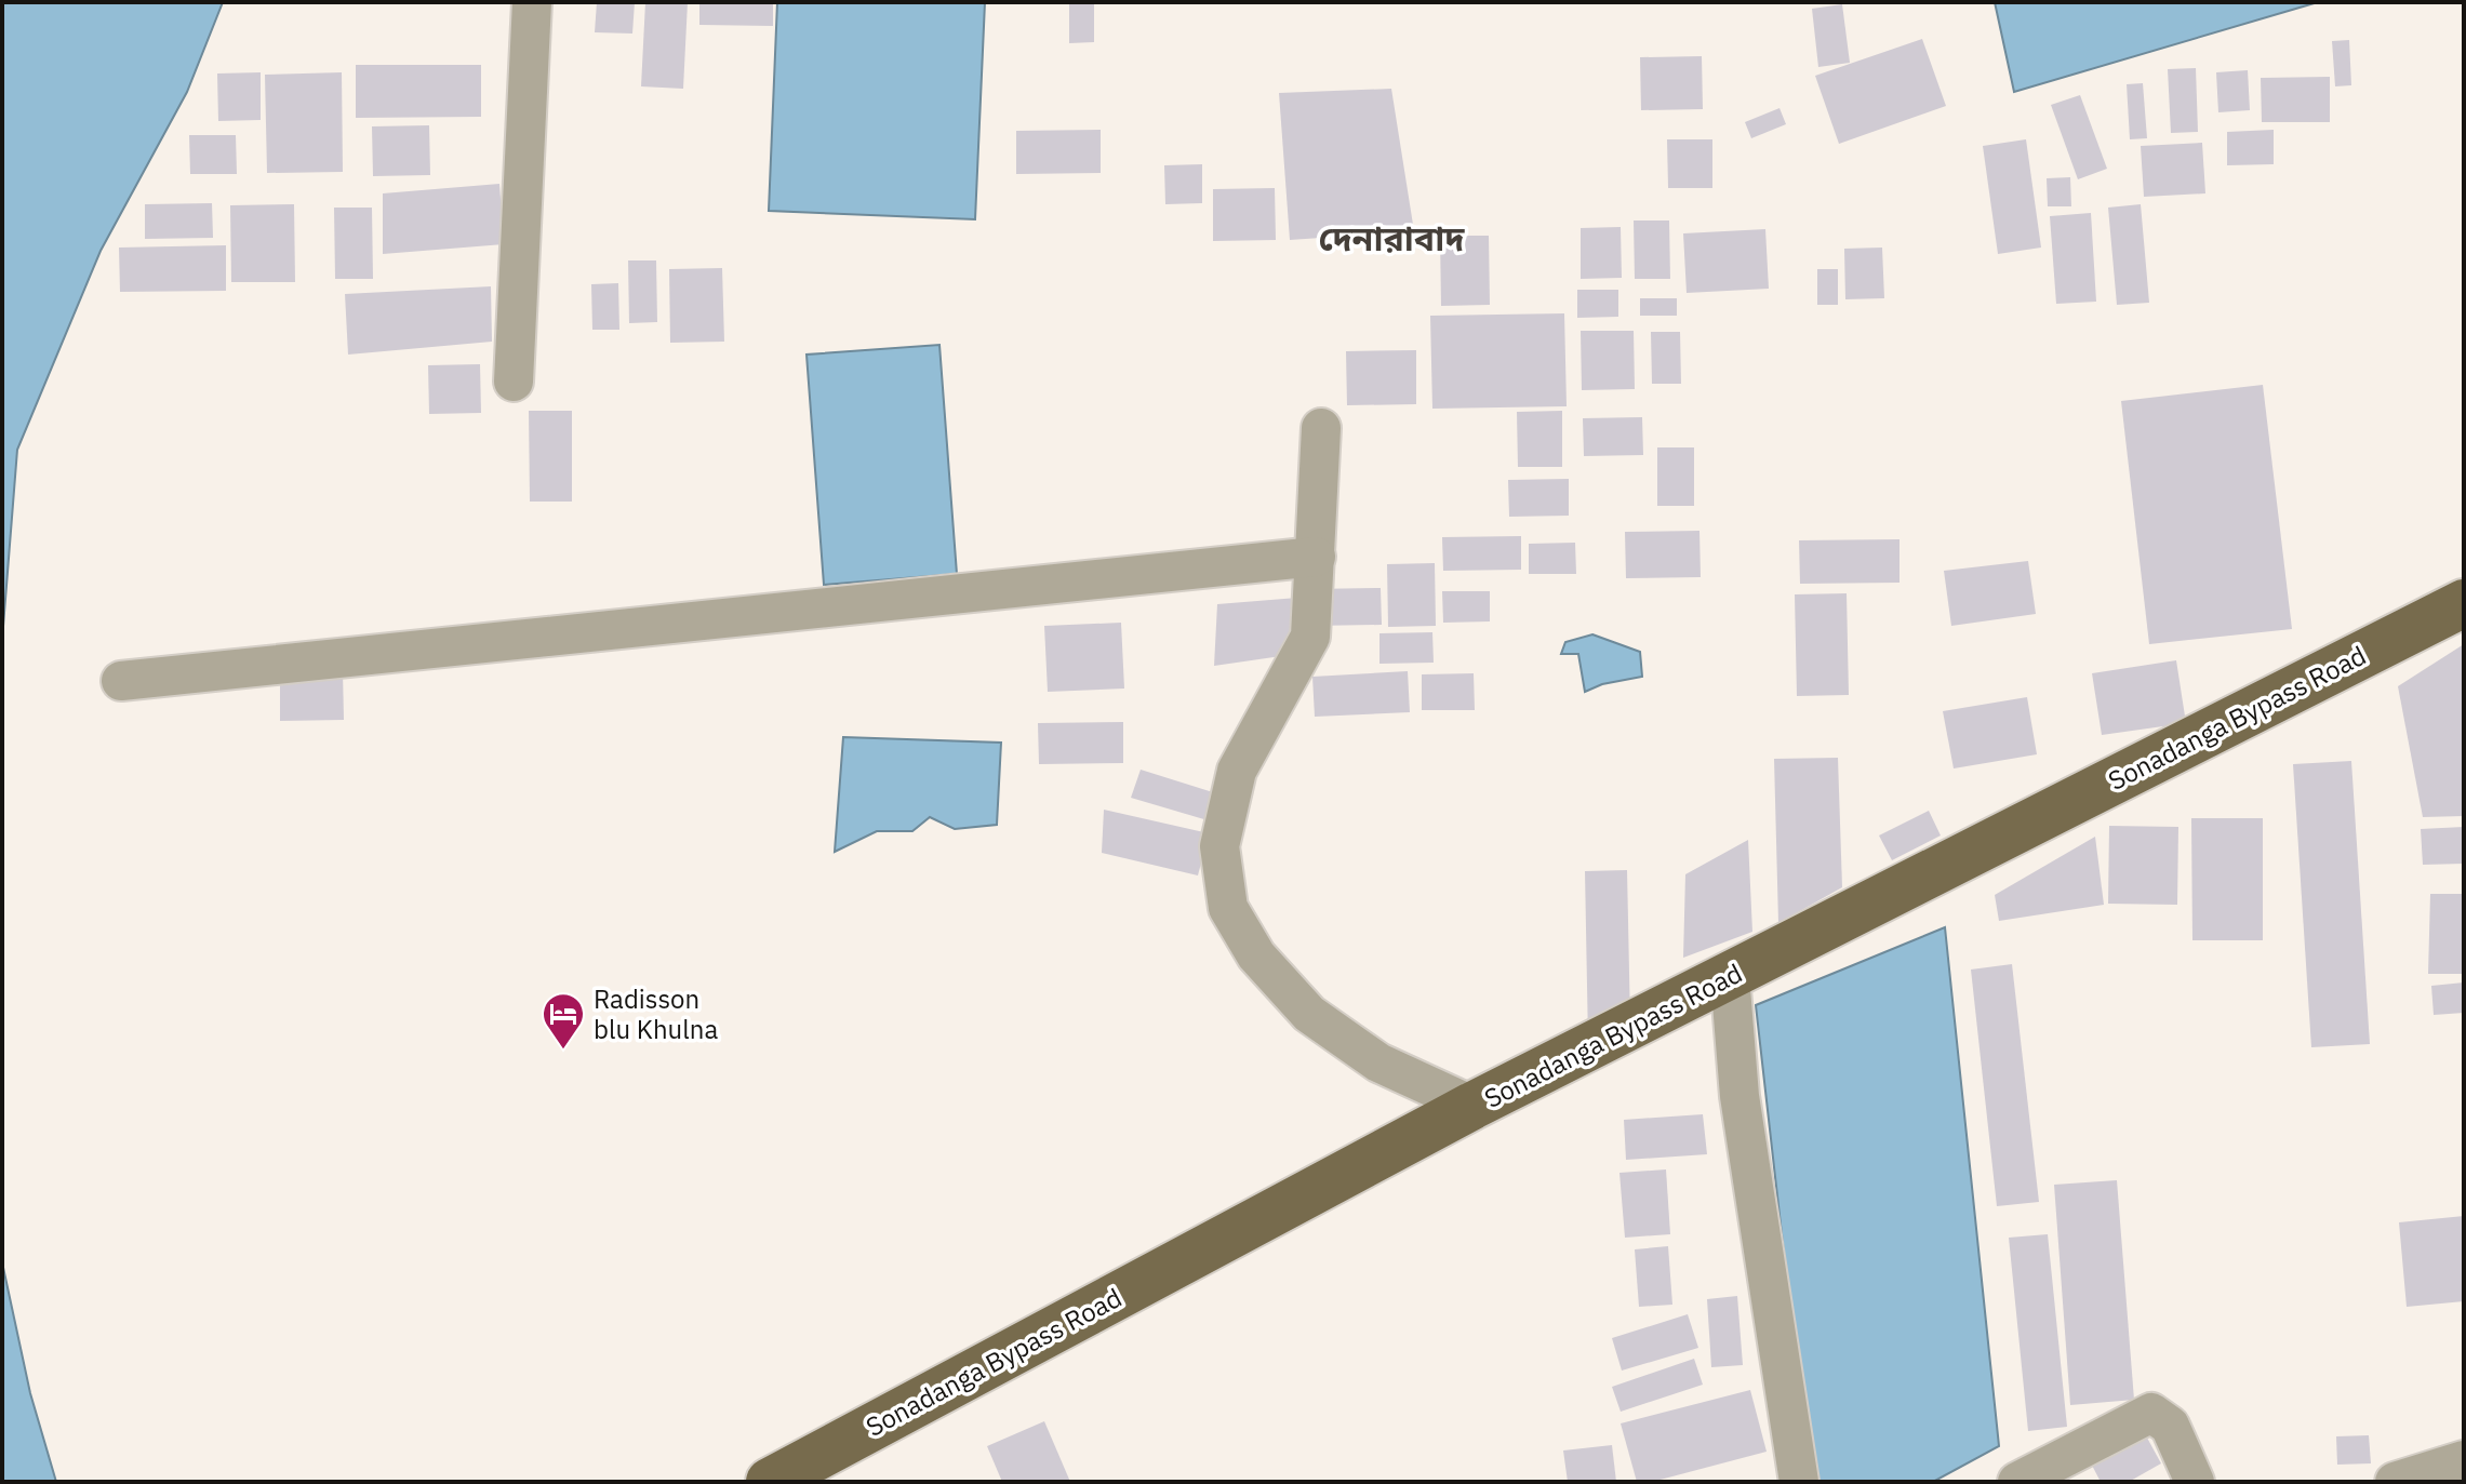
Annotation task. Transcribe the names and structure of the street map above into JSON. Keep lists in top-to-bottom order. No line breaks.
{"streets":{"main road":["Sonadanga Bypass Road"]},"districts":["দেনারাবাদ"],"places":{"hotel":["Radisson blu Khulna"]}}
